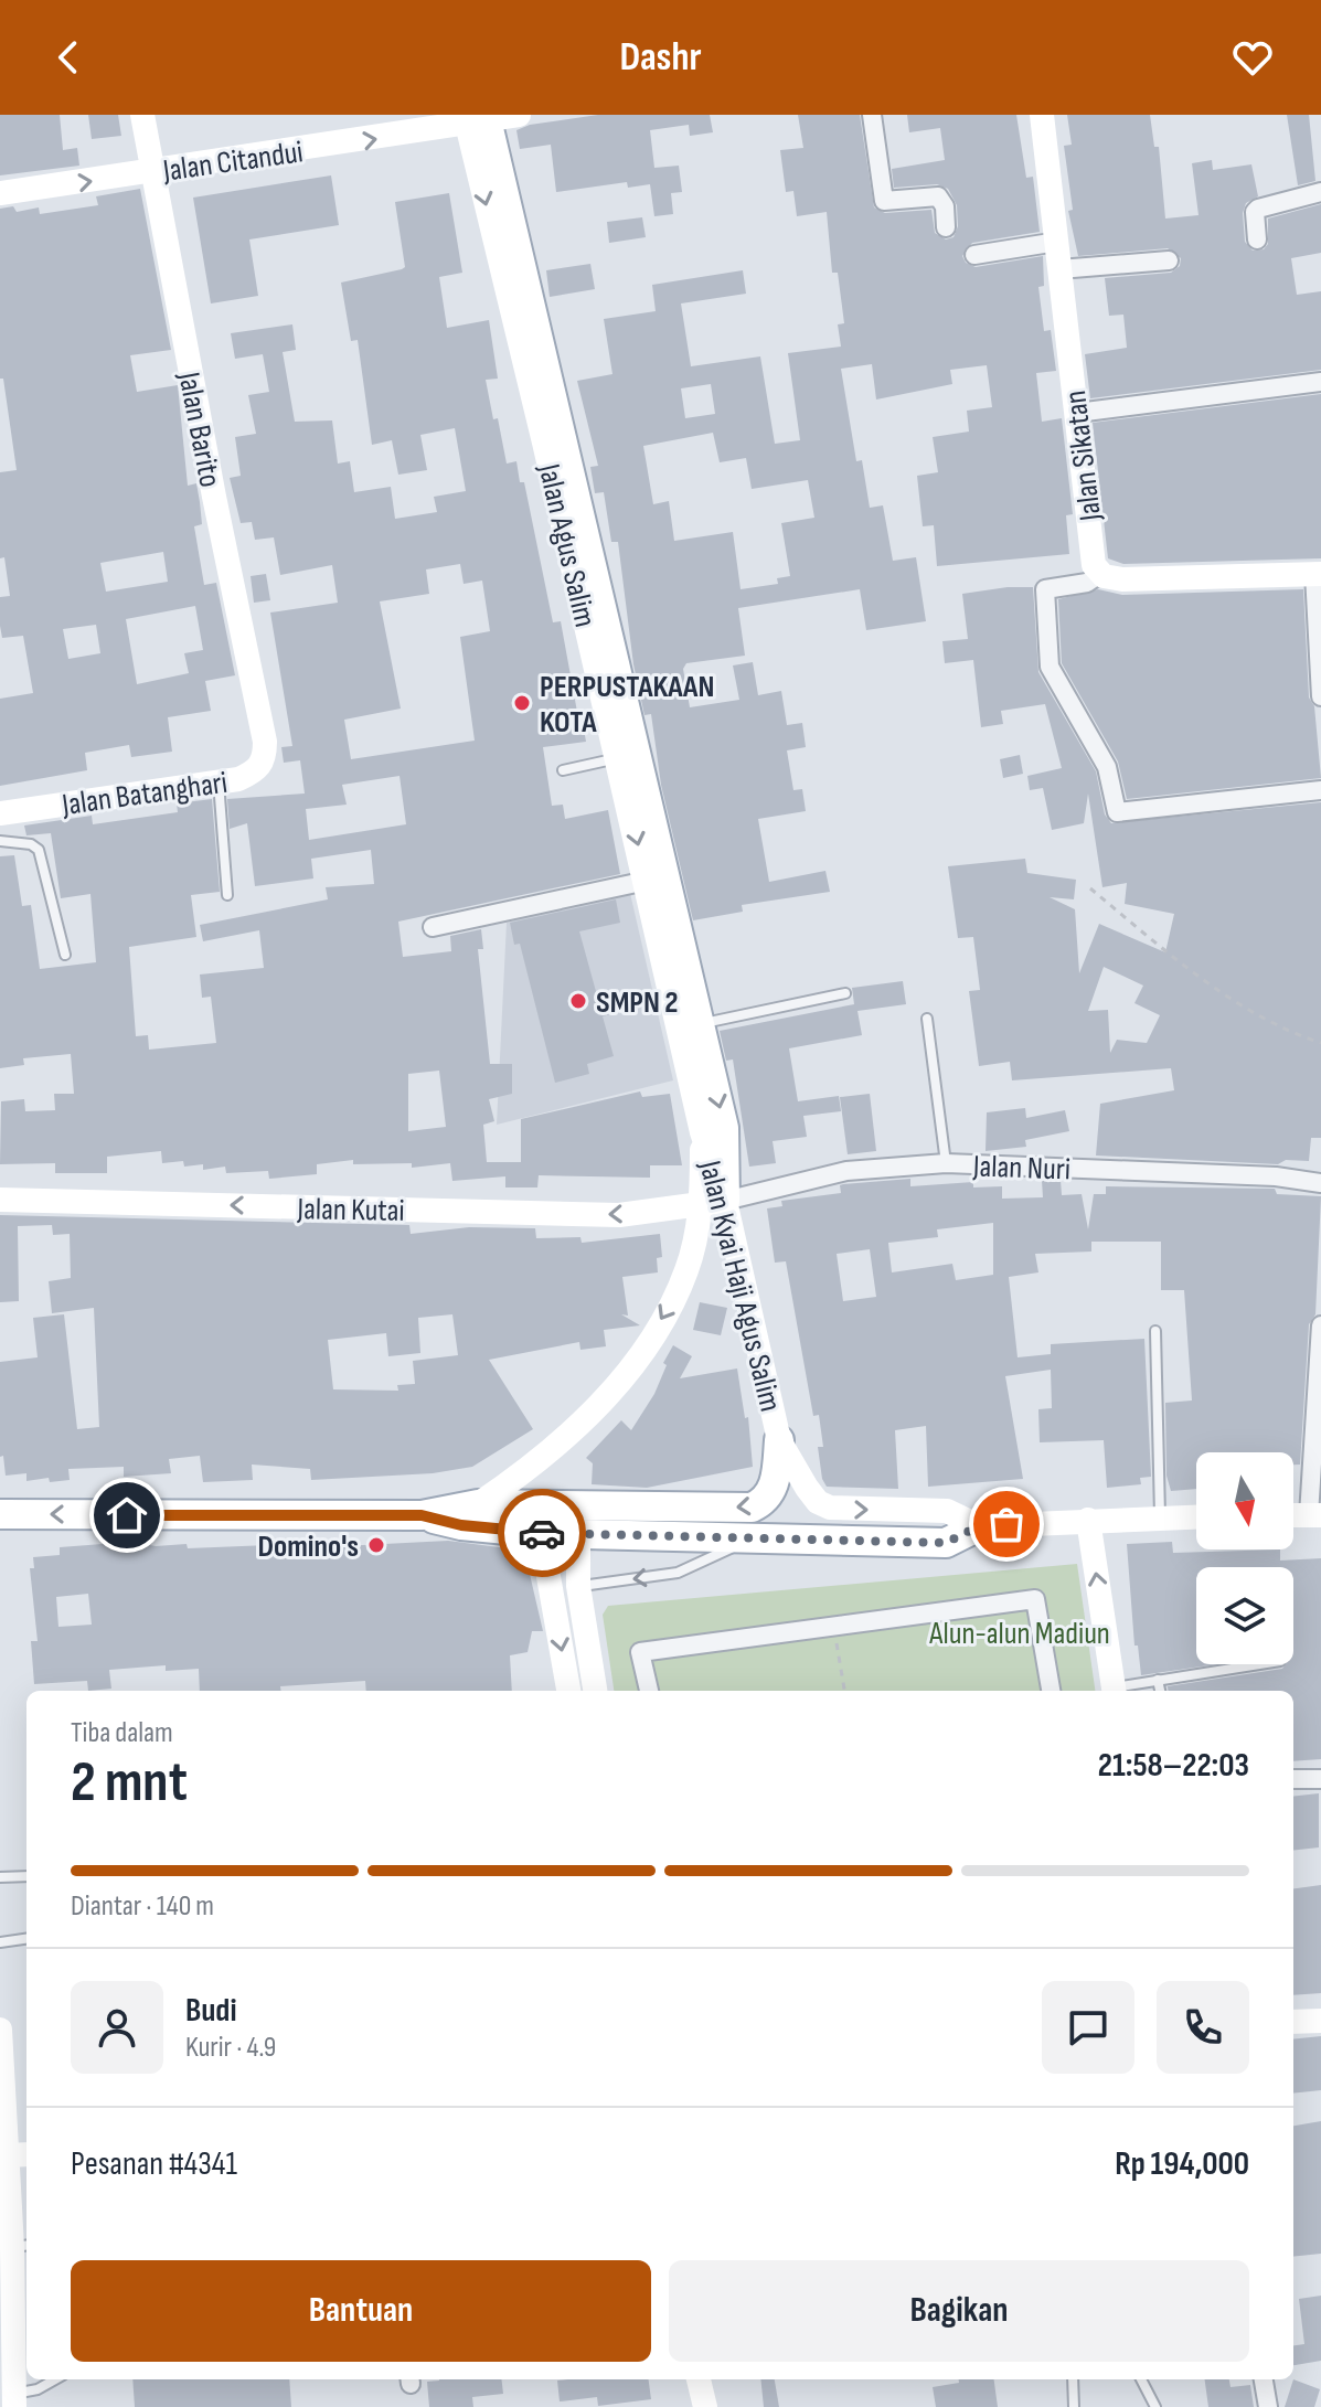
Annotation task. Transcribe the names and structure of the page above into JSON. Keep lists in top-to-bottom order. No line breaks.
{"streets":{"street":["Jalan Citandui","Jalan Barito","Jalan Sikatan","Jalan Agus Salim","Jalan Batanghari","Jalan Nuri","Jalan Kutai","Jalan Kyai Haji Agus Salim"]},"crossings":[["Jalan Citandui","Jalan Barito"],["Jalan Barito","Jalan Batanghari"],["Jalan Agus Salim","Jalan Kyai Haji Agus Salim"],["Jalan Nuri","Jalan Kutai"],["Jalan Nuri","Jalan Kyai Haji Agus Salim"],["Jalan Kutai","Jalan Kyai Haji Agus Salim"]],"one_way":["Jalan Citandui","Jalan Kutai","Jalan Kyai Haji Agus Salim"],"parks":["Alun-alun Madiun"],"places":["PERPUSTAKAAN KOTA","SMPN 2","Domino's"],"north":"bottom","page":{"header":"Dashr","heading":["2 mnt","Tiba dalam","21:58–22:03"],"panel":["Budi","Kurir · 4.9","Pesanan #4341","Rp 194,000"],"bar":"Diantar · 140 m","buttons":["Bantuan","Bagikan"]}}
